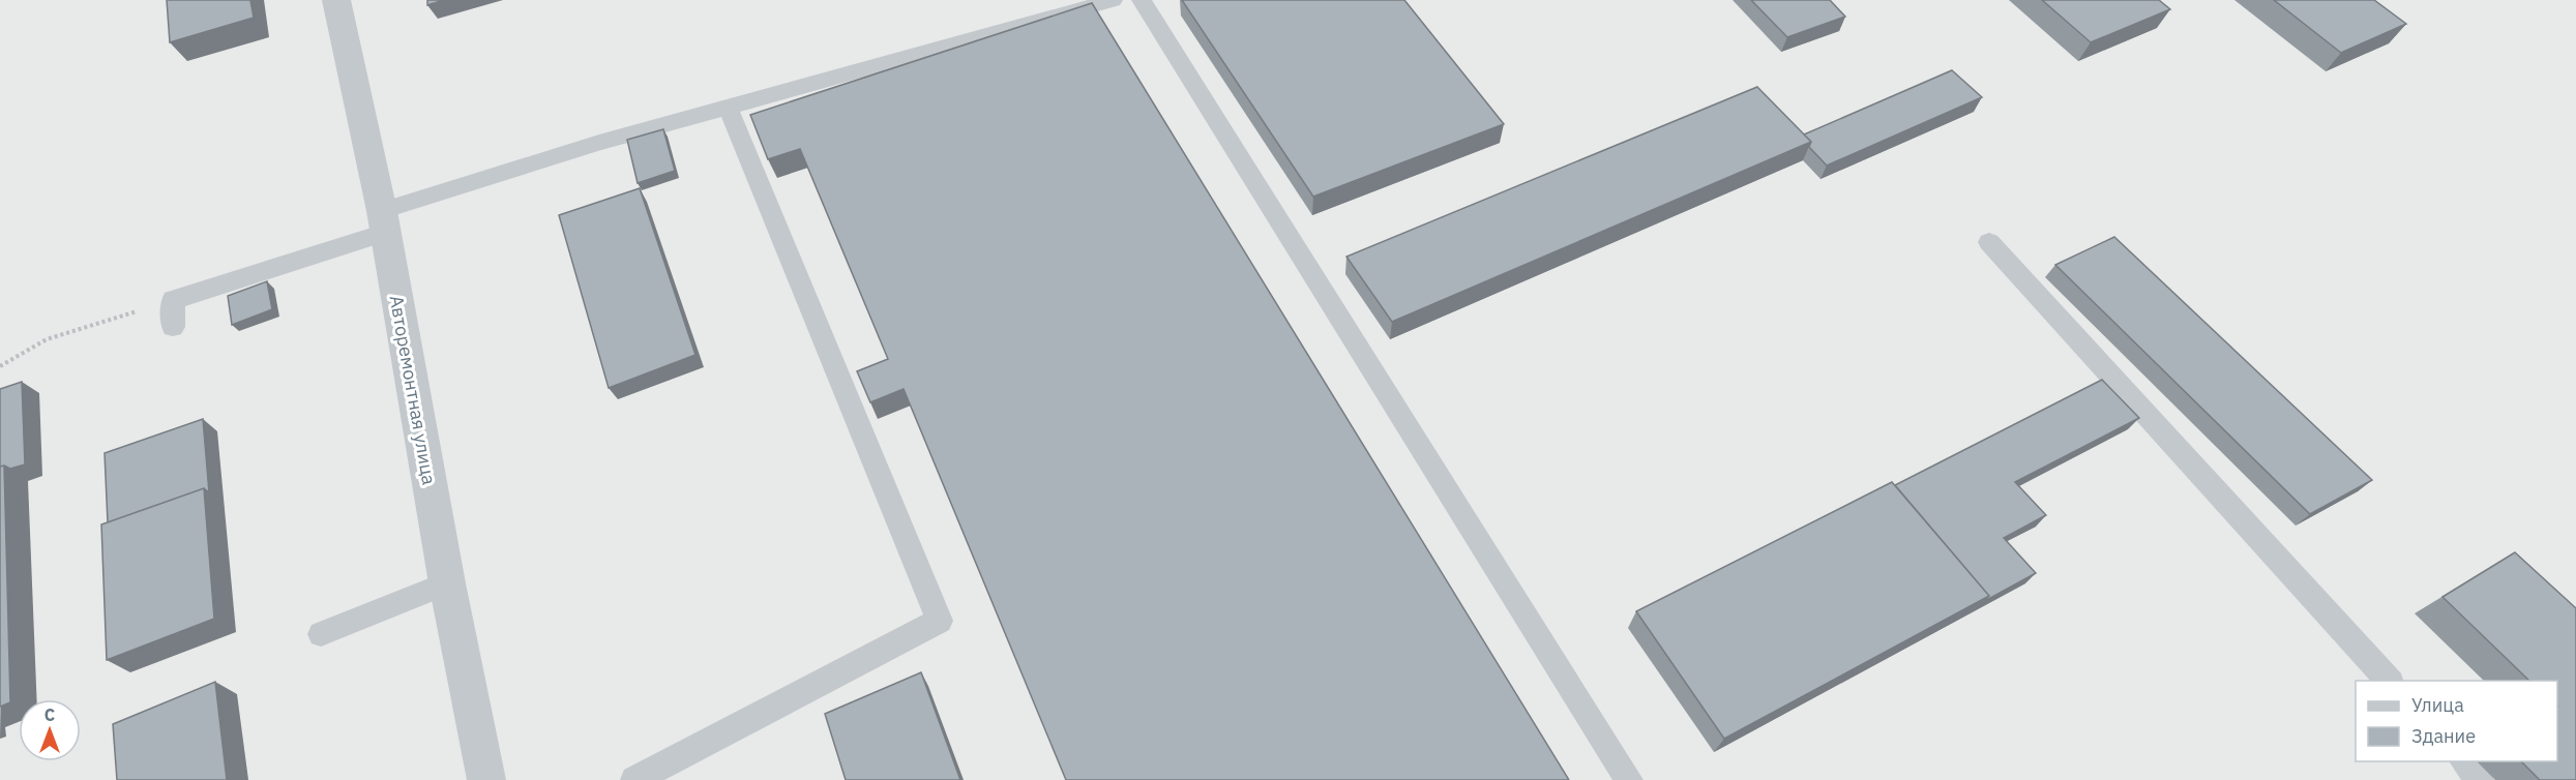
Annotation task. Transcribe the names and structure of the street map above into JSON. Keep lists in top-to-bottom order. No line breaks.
{"streets":{"street":["Авторемонтная улица"]},"legend":["Улица","Здание"],"north":"top"}
